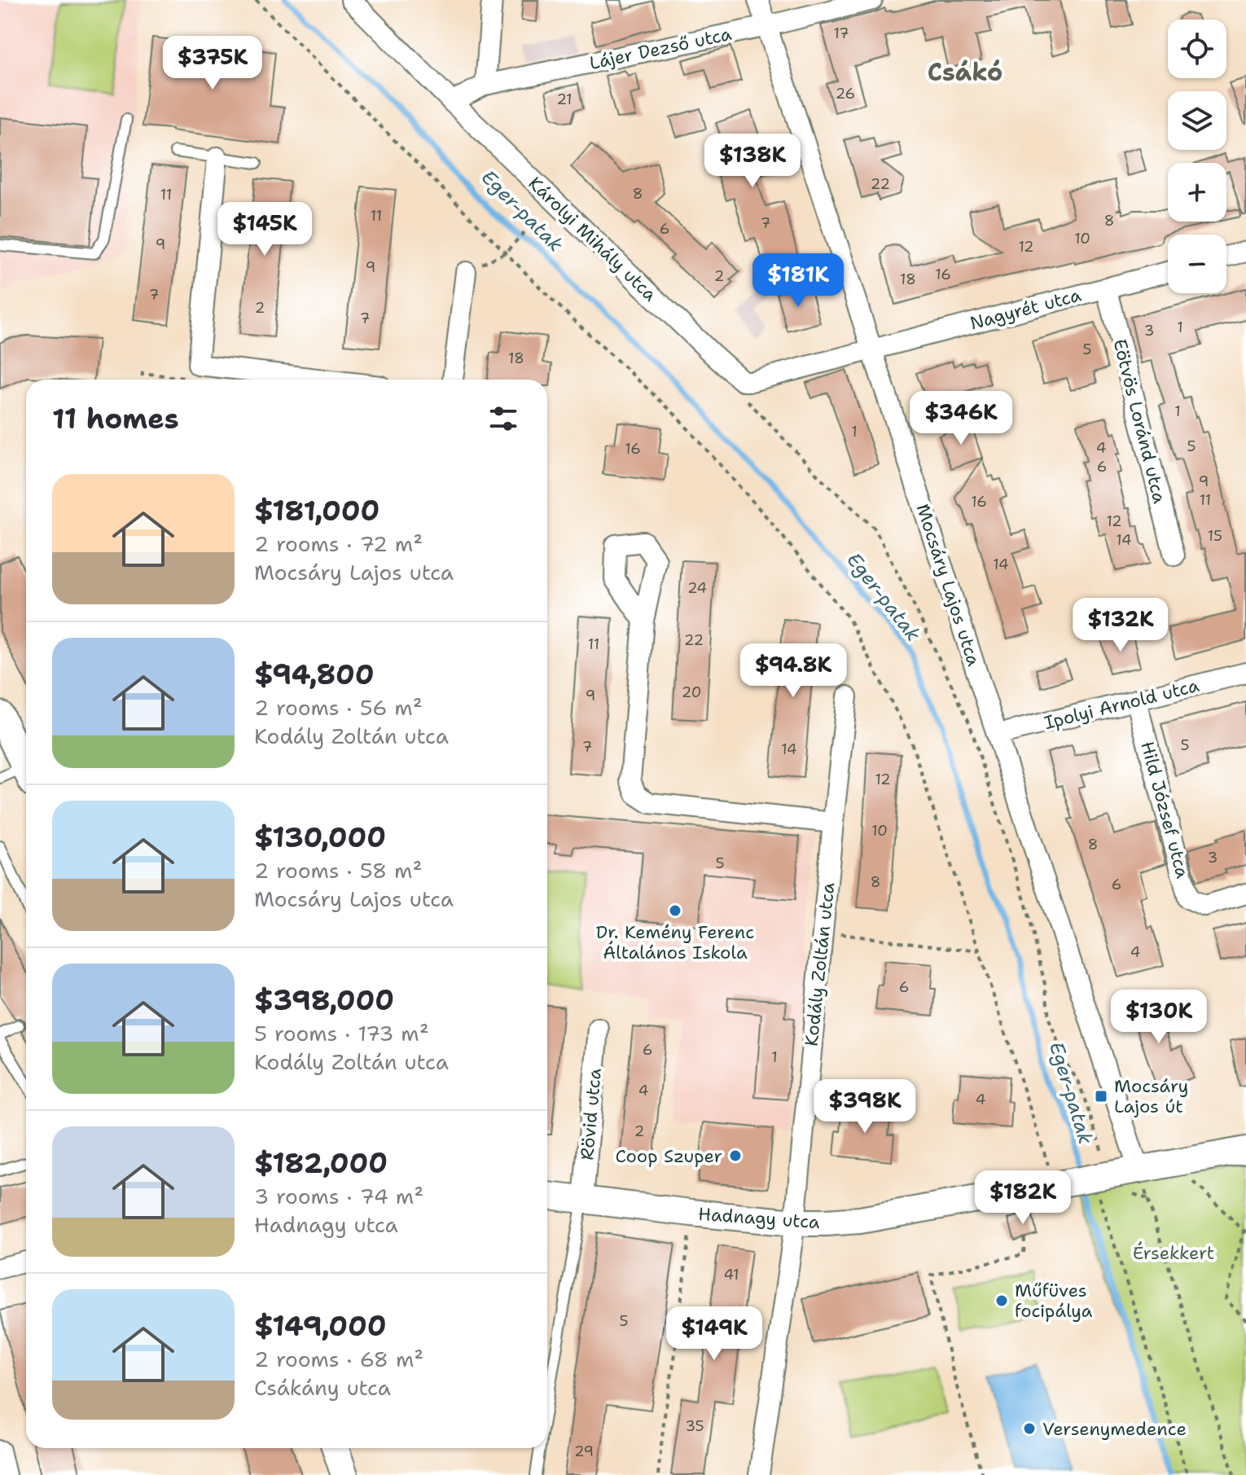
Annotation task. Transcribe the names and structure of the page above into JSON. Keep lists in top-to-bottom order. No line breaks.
{"streets":{"street":["Lájer Dezső utca","Károlyi Mihály utca","Nagyrét utca","Eötvös Loránd utca","Mocsáry Lajos utca","Ipolyi Arnold utca","Hild József utca","Kodály Zoltán utca","Rövid utca","Hadnagy utca"]},"crossings":[["Lájer Dezső utca","Károlyi Mihály utca"],["Lájer Dezső utca","Mocsáry Lajos utca"],["Nagyrét utca","Eötvös Loránd utca"],["Nagyrét utca","Mocsáry Lajos utca"],["Mocsáry Lajos utca","Ipolyi Arnold utca"],["Mocsáry Lajos utca","Hadnagy utca"],["Ipolyi Arnold utca","Hild József utca"],["Kodály Zoltán utca","Hadnagy utca"],["Rövid utca","Hadnagy utca"]],"districts":["Csákó"],"water":["Eger-patak"],"parks":["Érsekkert"],"places":{"other":["Dr. Kemény Ferenc Általános Iskola","Coop Szuper","Műfüves focipálya","Versenymedence"],"transit":["Mocsáry Lajos út"]},"house_numbers":["17","26","21","22","8","11","11","8","7","6","10","9","12","9","16","2","18","7","2","7","1","3","5","18","1","1","5","4","16","6","9","11","16","12","15","14","14","24","22","11","20","9","5","7","14","12","10","8","3","5","8","6","4","6","6","1","4","4","2","41","5","35","29"],"page":{"map_buttons":["+","−"],"price":["$375K","$138K","$145K","$181K","$346K","$132K","$94.8K","$130K","$398K","$182K","$149K"],"heading":"11 homes","list":[{"name":"$181,000","note":"2 rooms · 72 m² · Mocsáry Lajos utca"},{"name":"$94,800","note":"2 rooms · 56 m² · Kodály Zoltán utca"},{"name":"$130,000","note":"2 rooms · 58 m² · Mocsáry Lajos utca"},{"name":"$398,000","note":"5 rooms · 173 m² · Kodály Zoltán utca"},{"name":"$182,000","note":"3 rooms · 74 m² · Hadnagy utca"},{"name":"$149,000","note":"2 rooms · 68 m² · Csákány utca"}]}}
